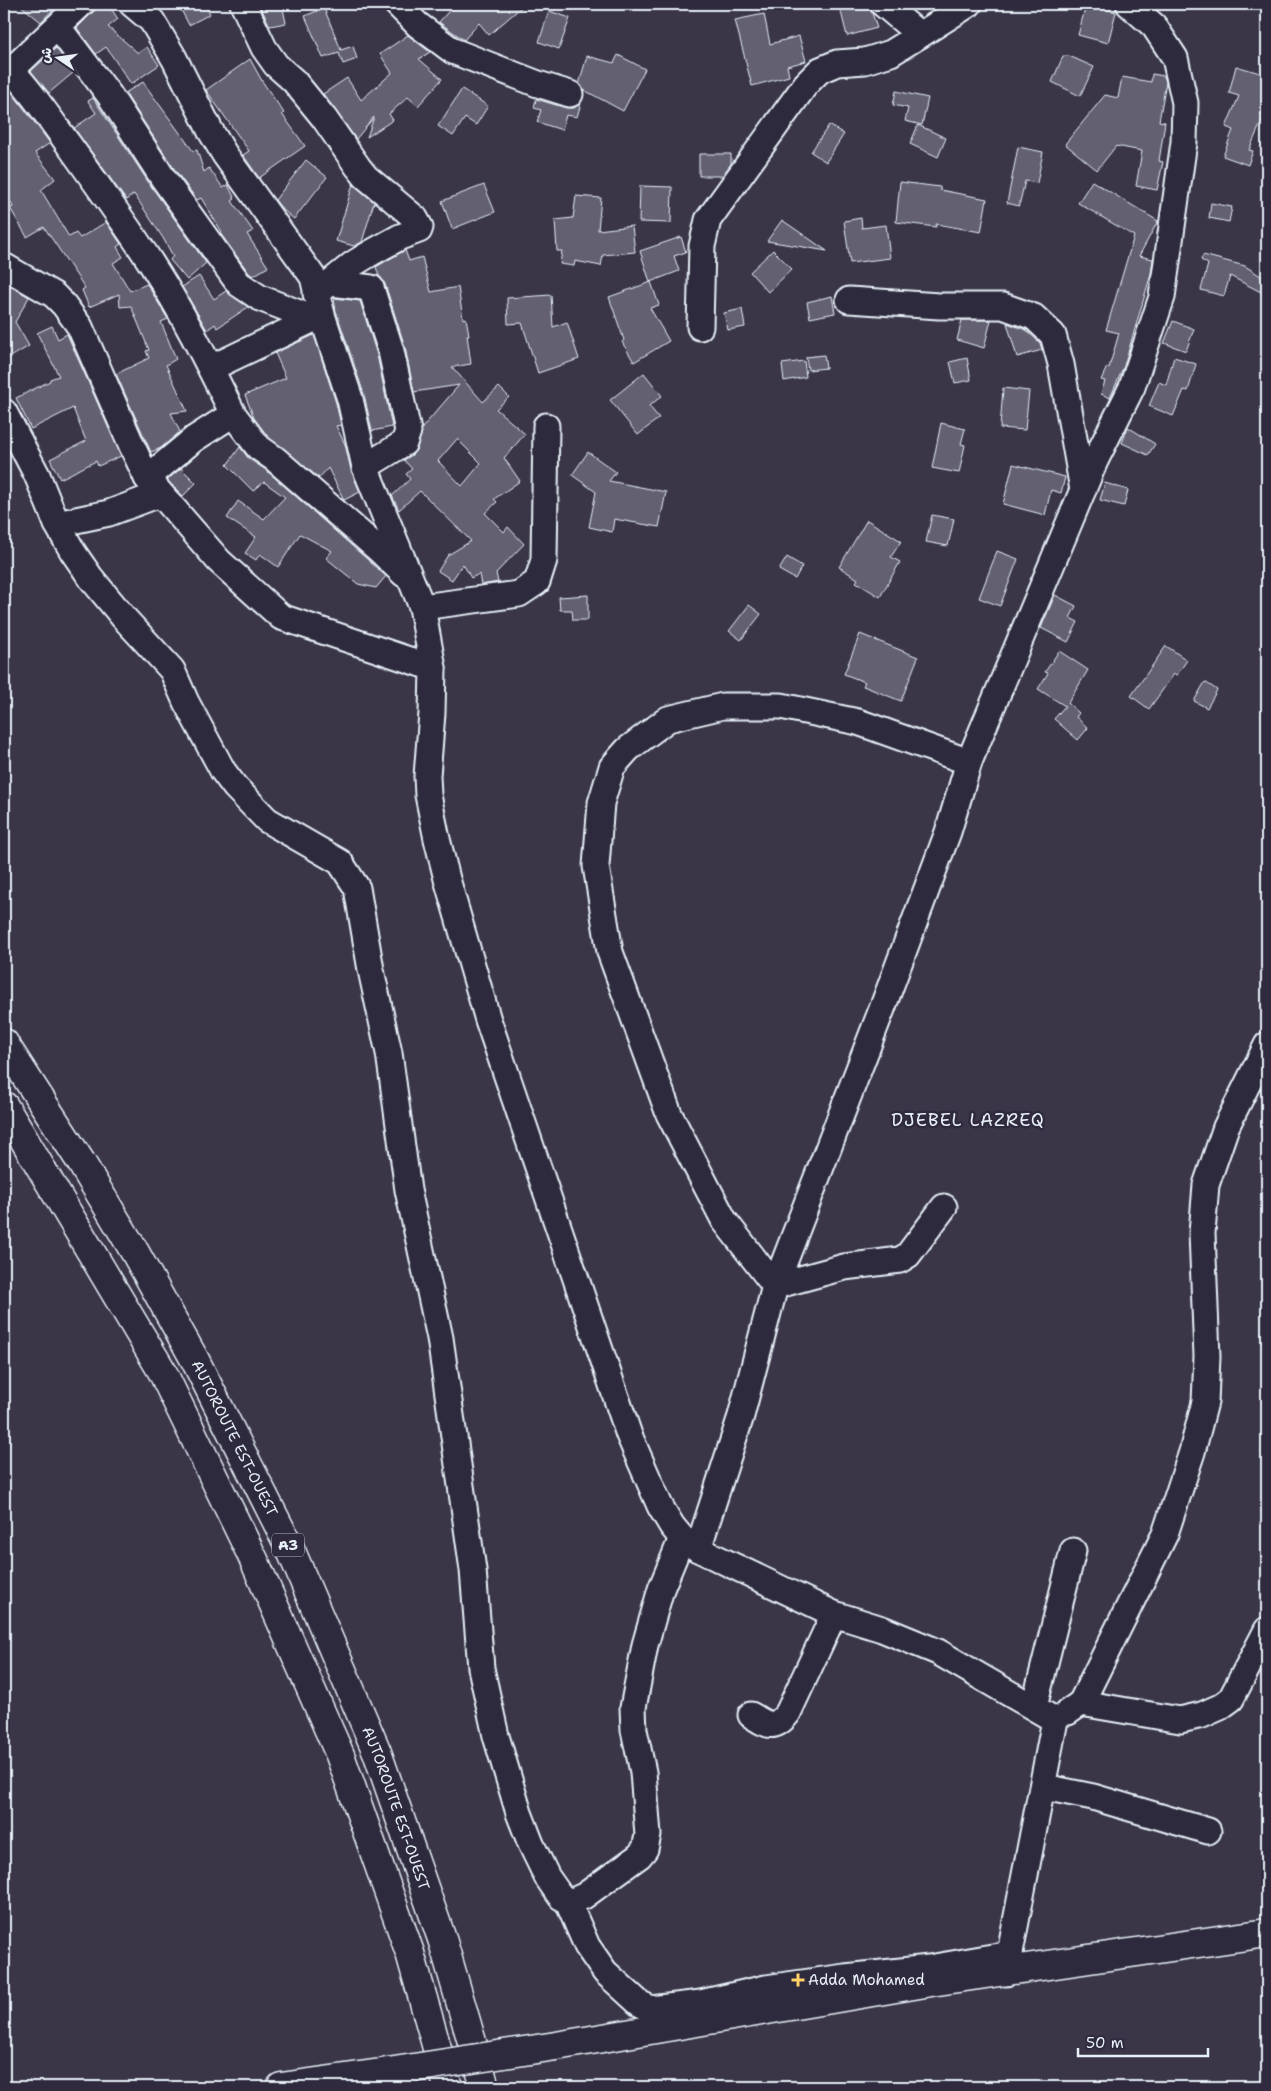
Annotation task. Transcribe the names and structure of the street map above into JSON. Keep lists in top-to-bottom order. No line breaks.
{"streets":{"main road":["AUTOROUTE EST-OUEST","A3"]},"districts":["DJEBEL LAZREQ"],"places":{"health":["Adda Mohamed"]},"scale_bar":"50 m","north":"left"}
